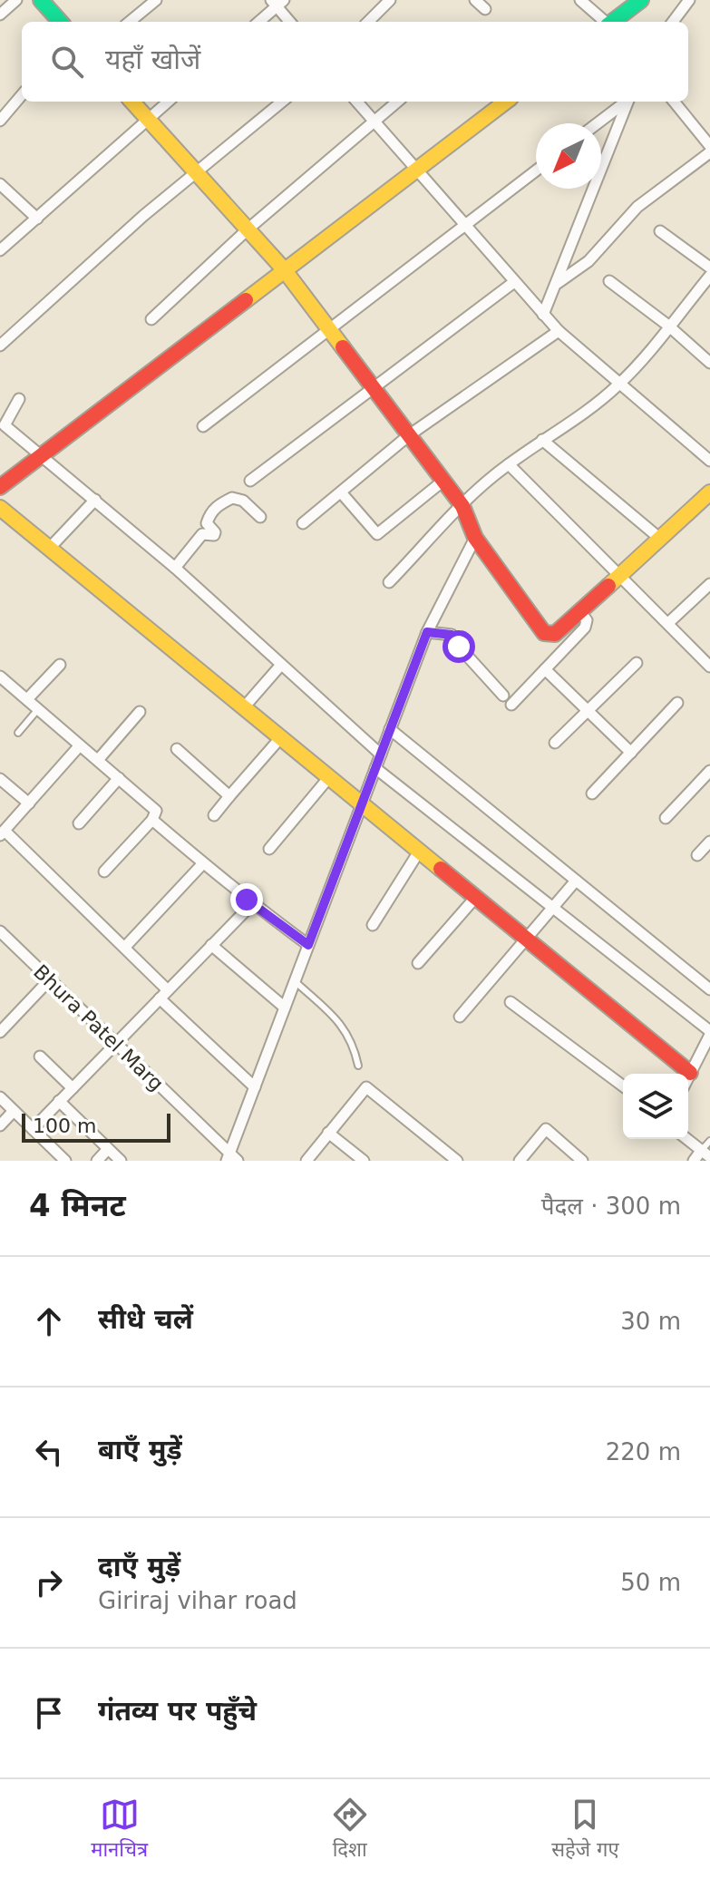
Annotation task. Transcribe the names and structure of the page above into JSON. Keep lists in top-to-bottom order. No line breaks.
{"streets":{"street":["Bhura Patel Marg"]},"scale_bar":"100 m","north":"bottom left","page":{"search":"यहाँ खोजें","scale":"100 m","heading":["4 मिनट","पैदल · 300 m"],"list":[["सीधे चलें","30 m"],["बाएँ मुड़ें","220 m"],["दाएँ मुड़ें","Giriraj vihar road","50 m"],"गंतव्य पर पहुँचे"],"nav":["मानचित्र","दिशा","सहेजे गए"]}}
